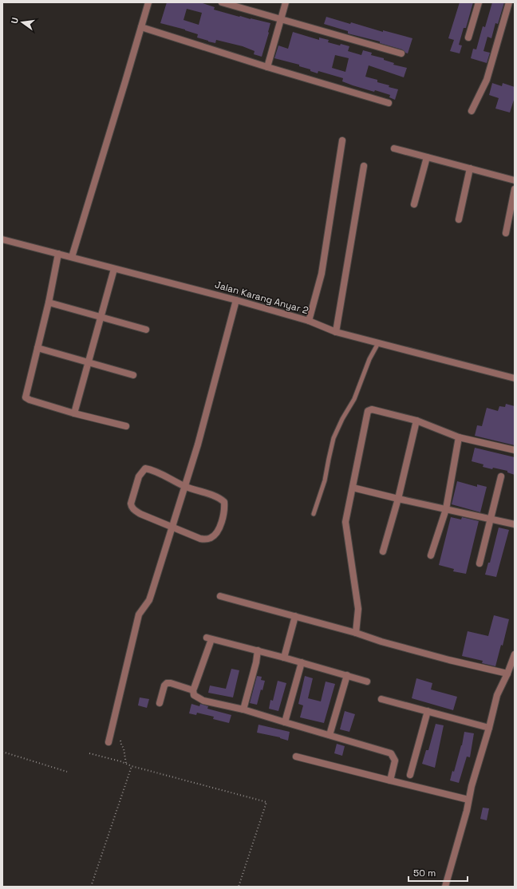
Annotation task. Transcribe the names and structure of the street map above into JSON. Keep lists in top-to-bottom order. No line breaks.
{"streets":{"street":["Jalan Karang Anyar 2"]},"scale_bar":"50 m","north":"left"}
